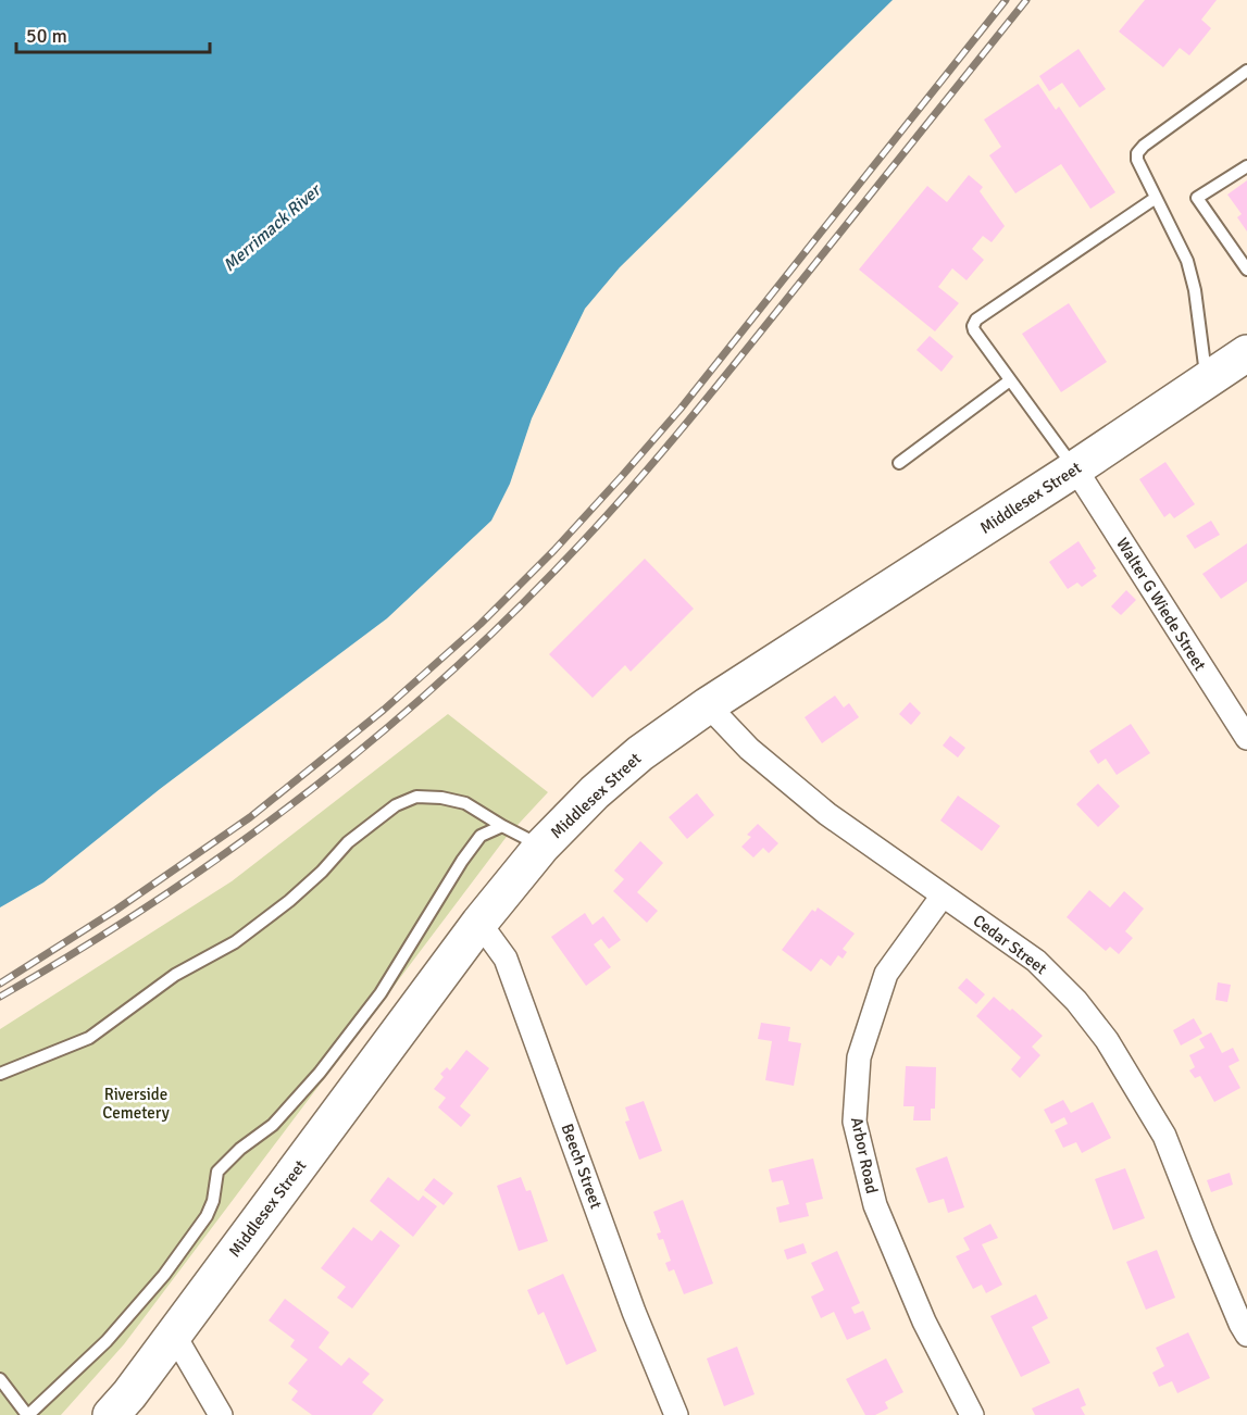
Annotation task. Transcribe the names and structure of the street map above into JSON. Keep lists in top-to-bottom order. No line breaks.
{"streets":{"main road":["Middlesex Street"],"street":["Walter G Wiede Street","Cedar Street","Arbor Road","Beech Street"]},"crossings":[["Middlesex Street","Walter G Wiede Street"],["Middlesex Street","Cedar Street"],["Middlesex Street","Beech Street"],["Cedar Street","Arbor Road"]],"water":["Merrimack River"],"parks":["Riverside Cemetery"],"scale_bar":"50 m"}
